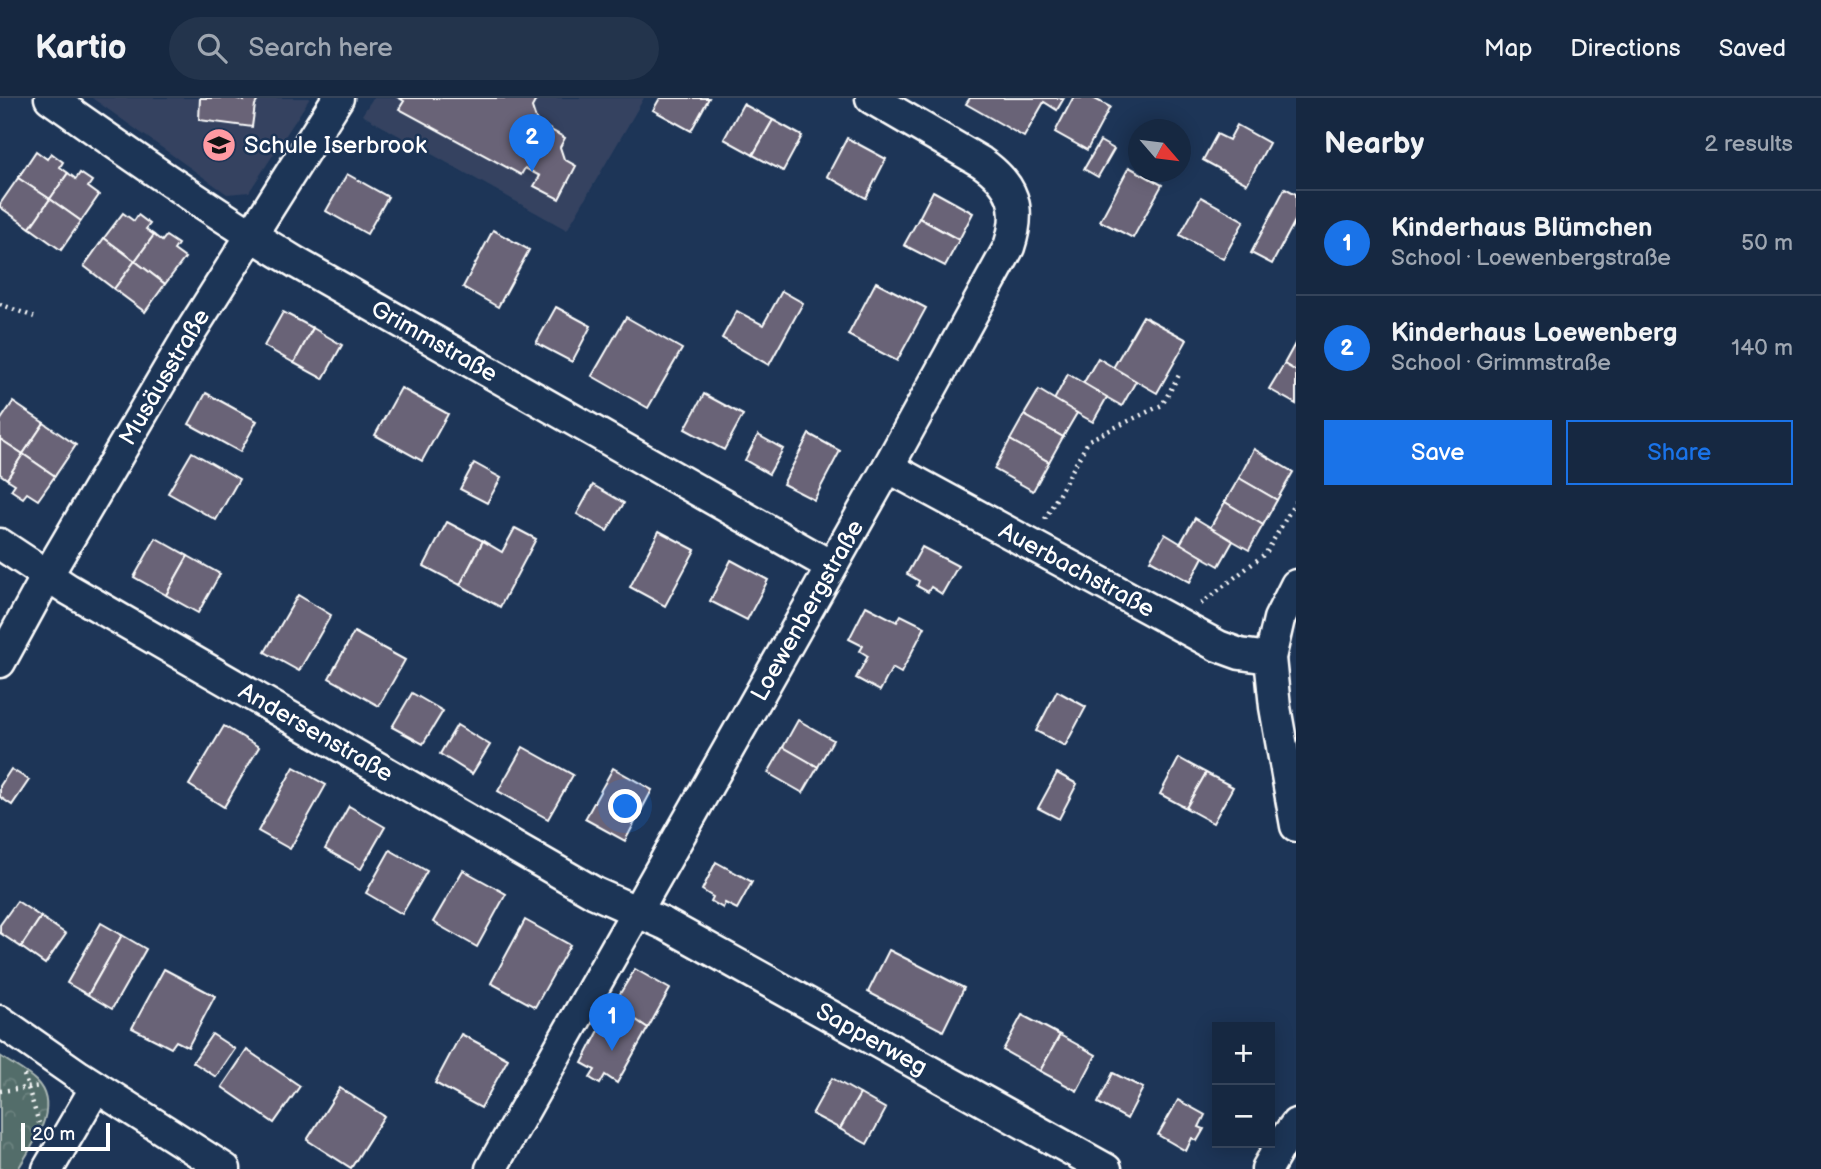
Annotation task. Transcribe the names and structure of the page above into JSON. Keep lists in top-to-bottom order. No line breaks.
{"streets":{"street":["Grimmstraße","Musäusstraße","Auerbachstraße","Loewenbergstraße","Andersenstraße","Sapperweg"]},"crossings":[["Grimmstraße","Musäusstraße"],["Grimmstraße","Loewenbergstraße"],["Musäusstraße","Andersenstraße"],["Auerbachstraße","Loewenbergstraße"],["Loewenbergstraße","Andersenstraße"],["Loewenbergstraße","Sapperweg"],["Andersenstraße","Sapperweg"]],"places":{"school or university":["Schule Iserbrook"]},"scale_bar":"20 m","north":"bottom right","page":{"header":"Kartio","search":"Search here","nav":["Map","Directions","Saved"],"heading":["Nearby","2 results"],"pins":["2","1"],"list":[{"mark":"1","name":"Kinderhaus Blümchen","note":"School · Loewenbergstraße","value":"50 m"},{"mark":"2","name":"Kinderhaus Loewenberg","note":"School · Grimmstraße","value":"140 m"}],"buttons":["Save","Share"],"map_buttons":["+","−"],"scale":"20 m"}}
